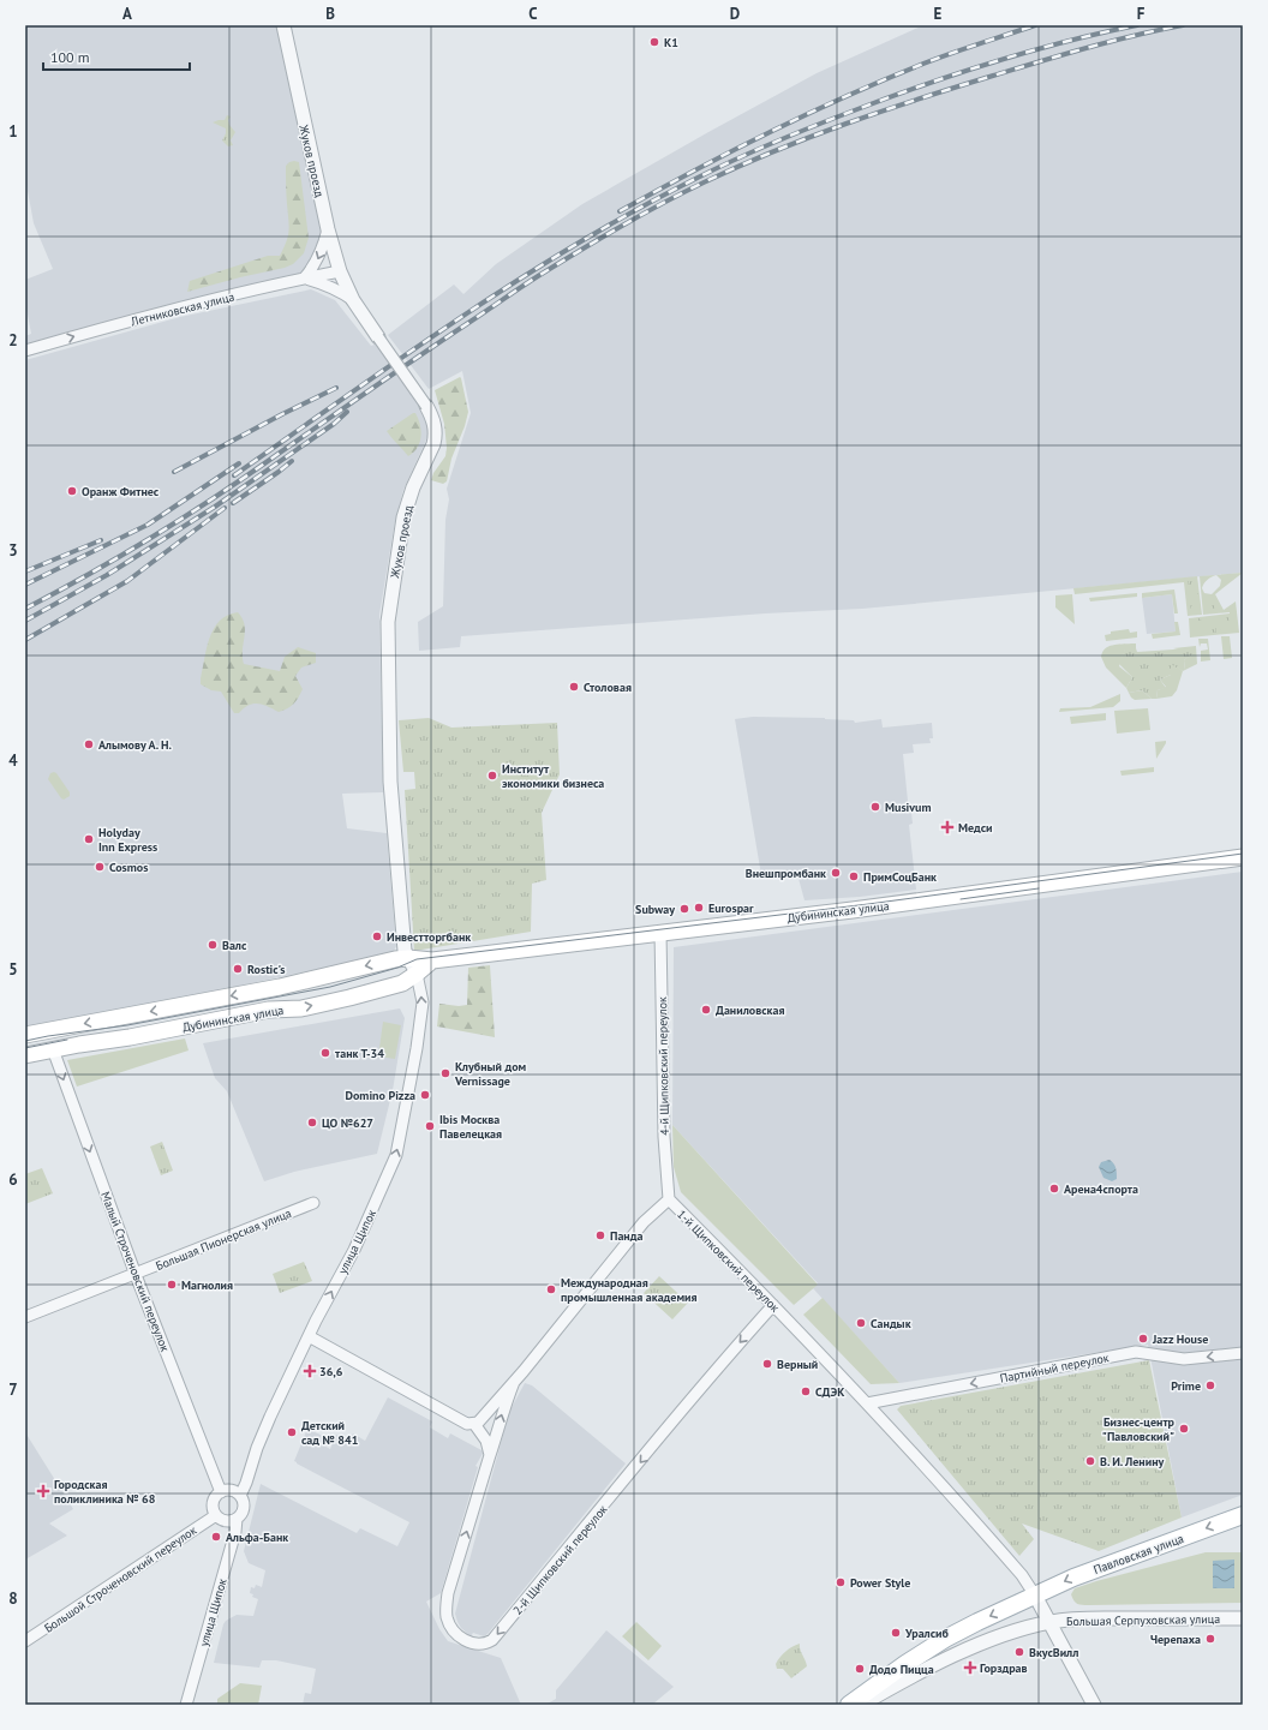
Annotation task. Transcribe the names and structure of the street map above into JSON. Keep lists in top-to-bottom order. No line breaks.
{"streets":{"main road":["Дубининская улица","Павловская улица"],"street":["Жуков проезд","Летниковская улица","4-й Щипковский переулок","Большая Пионерская улица","улица Щипок","1-й Щипковский переулок","Малый Строченовский переулок","Партийный переулок","2-й Щипковский переулок","Большой Строченовский переулок","Большая Серпуховская улица"]},"crossings":[["Жуков проезд","Летниковская улица"],["Жуков проезд","Дубининская улица"],["Дубининская улица","4-й Щипковский переулок"],["Дубининская улица","улица Щипок"],["Дубининская улица","Малый Строченовский переулок"],["4-й Щипковский переулок","1-й Щипковский переулок"],["Большая Пионерская улица","Малый Строченовский переулок"],["улица Щипок","Малый Строченовский переулок"],["улица Щипок","Большой Строченовский переулок"],["1-й Щипковский переулок","Партийный переулок"],["1-й Щипковский переулок","Павловская улица"],["1-й Щипковский переулок","2-й Щипковский переулок"],["Малый Строченовский переулок","Большой Строченовский переулок"]],"one_way":["Летниковская улица","улица Щипок","Малый Строченовский переулок","Партийный переулок","Павловская улица"],"places":{"other":["К1","Оранж Фитнес","Столовая","Алымову А. Н.","Институт экономики бизнеса","Musivum","Holyday Inn Express","Cosmos","Внешпромбанк","ПримСоцБанк","Eurospar","Subway","Инвестторгбанк","Валс","Rostic's","Даниловская","танк Т-34","Клубный дом Vernissage","Domino Pizza","ЦО №627","Ibis Москва Павелецкая","Арена4спорта","Панда","Магнолия","Международная промышленная академия","Сандык","Jazz House","Верный","Prime","СДЭК","Бизнес-центр \"Павловский\"","Детский сад № 841","В. И. Ленину","Альфа-Банк","Power Style","Уралсиб","Черепаха","ВкусВилл","Додо Пицца"],"health":["Медси","36,6","Городская поликлиника № 68","Горздрав"]},"scale_bar":"100 m","grid":{"columns":["A","B","C","D","E","F"],"rows":["1","2","3","4","5","6","7","8"]}}
